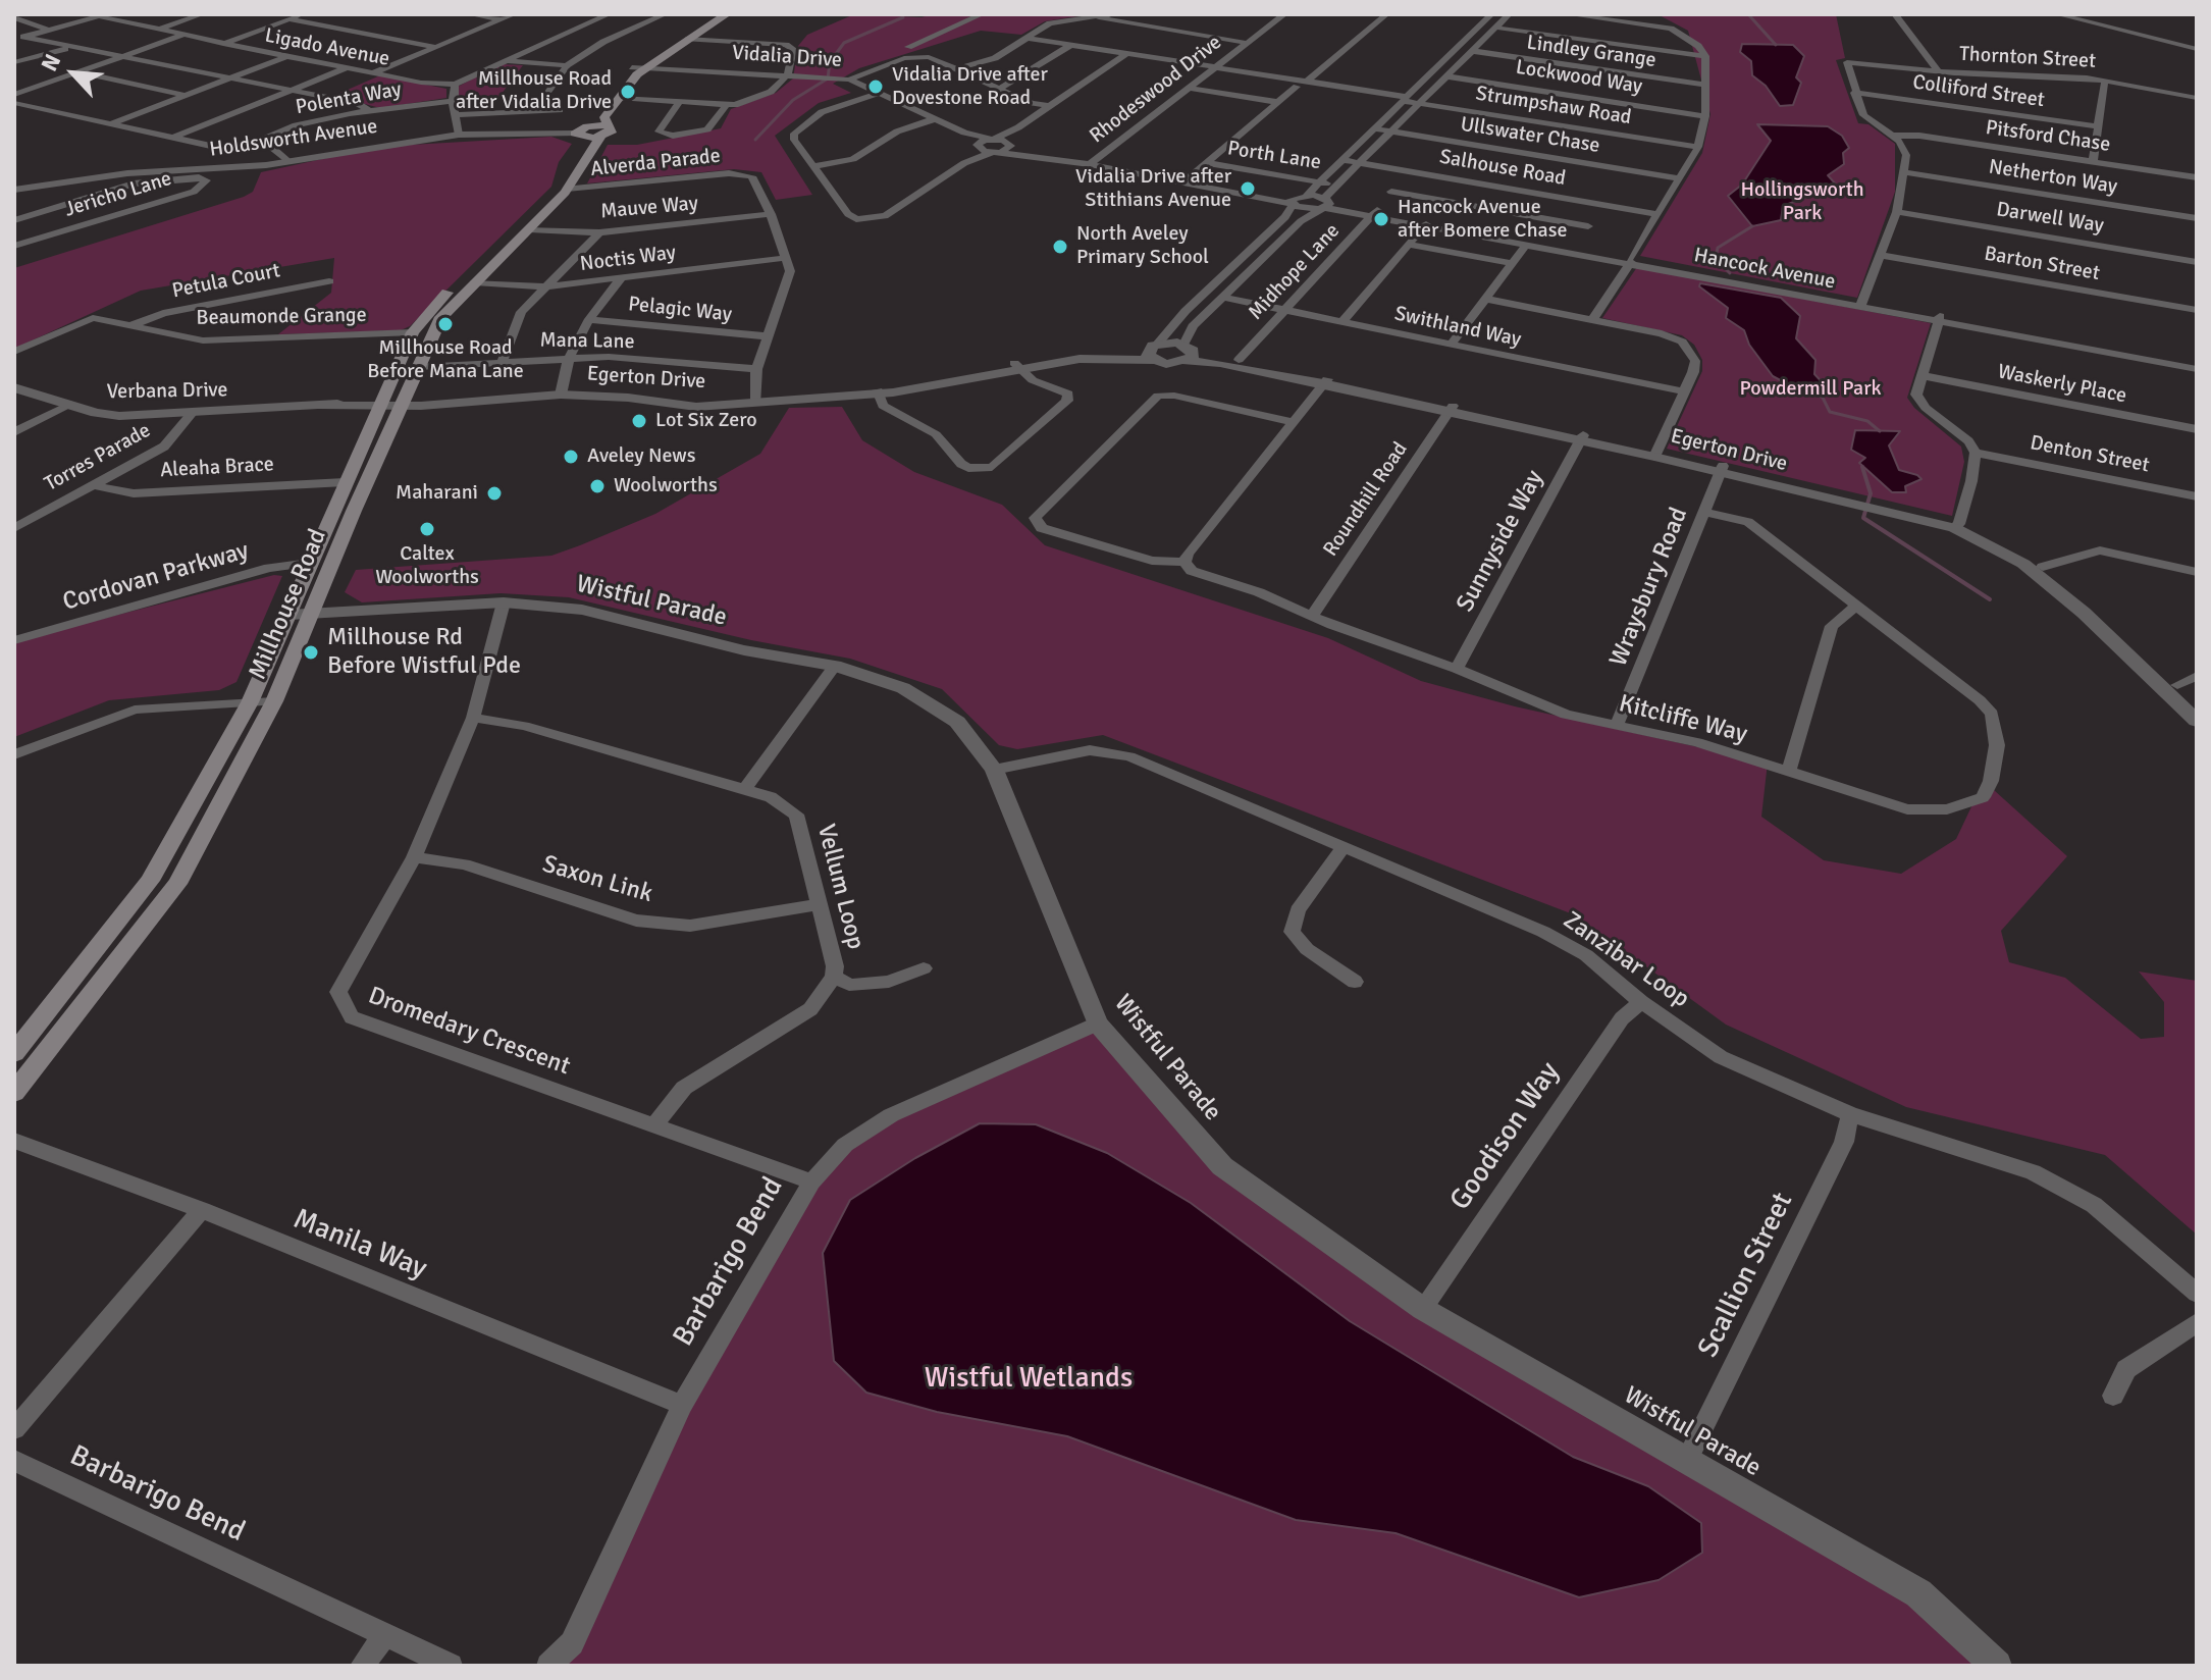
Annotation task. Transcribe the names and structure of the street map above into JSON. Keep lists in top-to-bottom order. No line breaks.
{"streets":{"main road":["Millhouse Road"],"street":["Ligado Avenue","Lindley Grange","Vidalia Drive","Thornton Street","Lockwood Way","Rhodeswood Drive","Colliford Street","Polenta Way","Strumpshaw Road","Ullswater Chase","Pitsford Chase","Holdsworth Avenue","Porth Lane","Alverda Parade","Salhouse Road","Netherton Way","Jericho Lane","Mauve Way","Darwell Way","Noctis Way","Barton Street","Hancock Avenue","Midhope Lane","Petula Court","Pelagic Way","Beaumonde Grange","Swithland Way","Mana Lane","Egerton Drive","Waskerly Place","Verbana Drive","Denton Street","Torres Parade","Aleaha Brace","Roundhill Road","Sunnyside Way","Cordovan Parkway","Wraysbury Road","Wistful Parade","Kitcliffe Way","Saxon Link","Vellum Loop","Zanzibar Loop","Dromedary Crescent","Goodison Way","Manila Way","Barbarigo Bend","Scallion Street"]},"crossings":[["Vidalia Drive","Millhouse Road"],["Thornton Street","Colliford Street"],["Holdsworth Avenue","Millhouse Road"],["Alverda Parade","Mauve Way"],["Alverda Parade","Noctis Way"],["Alverda Parade","Pelagic Way"],["Alverda Parade","Mana Lane"],["Alverda Parade","Egerton Drive"],["Alverda Parade","Millhouse Road"],["Salhouse Road","Midhope Lane"],["Mauve Way","Millhouse Road"],["Noctis Way","Millhouse Road"],["Hancock Avenue","Midhope Lane"],["Midhope Lane","Swithland Way"],["Midhope Lane","Egerton Drive"],["Petula Court","Beaumonde Grange"],["Beaumonde Grange","Millhouse Road"],["Mana Lane","Millhouse Road"],["Egerton Drive","Verbana Drive"],["Egerton Drive","Roundhill Road"],["Egerton Drive","Sunnyside Way"],["Egerton Drive","Wraysbury Road"],["Egerton Drive","Millhouse Road"],["Verbana Drive","Torres Parade"],["Verbana Drive","Millhouse Road"],["Torres Parade","Aleaha Brace"],["Aleaha Brace","Millhouse Road"],["Roundhill Road","Kitcliffe Way"],["Sunnyside Way","Kitcliffe Way"],["Cordovan Parkway","Millhouse Road"],["Wraysbury Road","Kitcliffe Way"],["Wistful Parade","Millhouse Road"],["Wistful Parade","Zanzibar Loop"],["Wistful Parade","Dromedary Crescent"],["Wistful Parade","Goodison Way"],["Wistful Parade","Barbarigo Bend"],["Wistful Parade","Scallion Street"],["Saxon Link","Vellum Loop"],["Saxon Link","Dromedary Crescent"],["Vellum Loop","Dromedary Crescent"],["Zanzibar Loop","Goodison Way"],["Zanzibar Loop","Scallion Street"],["Dromedary Crescent","Barbarigo Bend"],["Manila Way","Barbarigo Bend"]],"parks":["Hollingsworth Park","Powdermill Park","Wistful Wetlands"],"places":["Vidalia Drive after Dovestone Road","Millhouse Road after Vidalia Drive","Vidalia Drive after Stithians Avenue","Hancock Avenue after Bomere Chase","North Aveley Primary School","Millhouse Road Before Mana Lane","Lot Six Zero","Aveley News","Woolworths","Maharani","Caltex Woolworths","Millhouse Rd Before Wistful Pde"],"north":"top left"}
